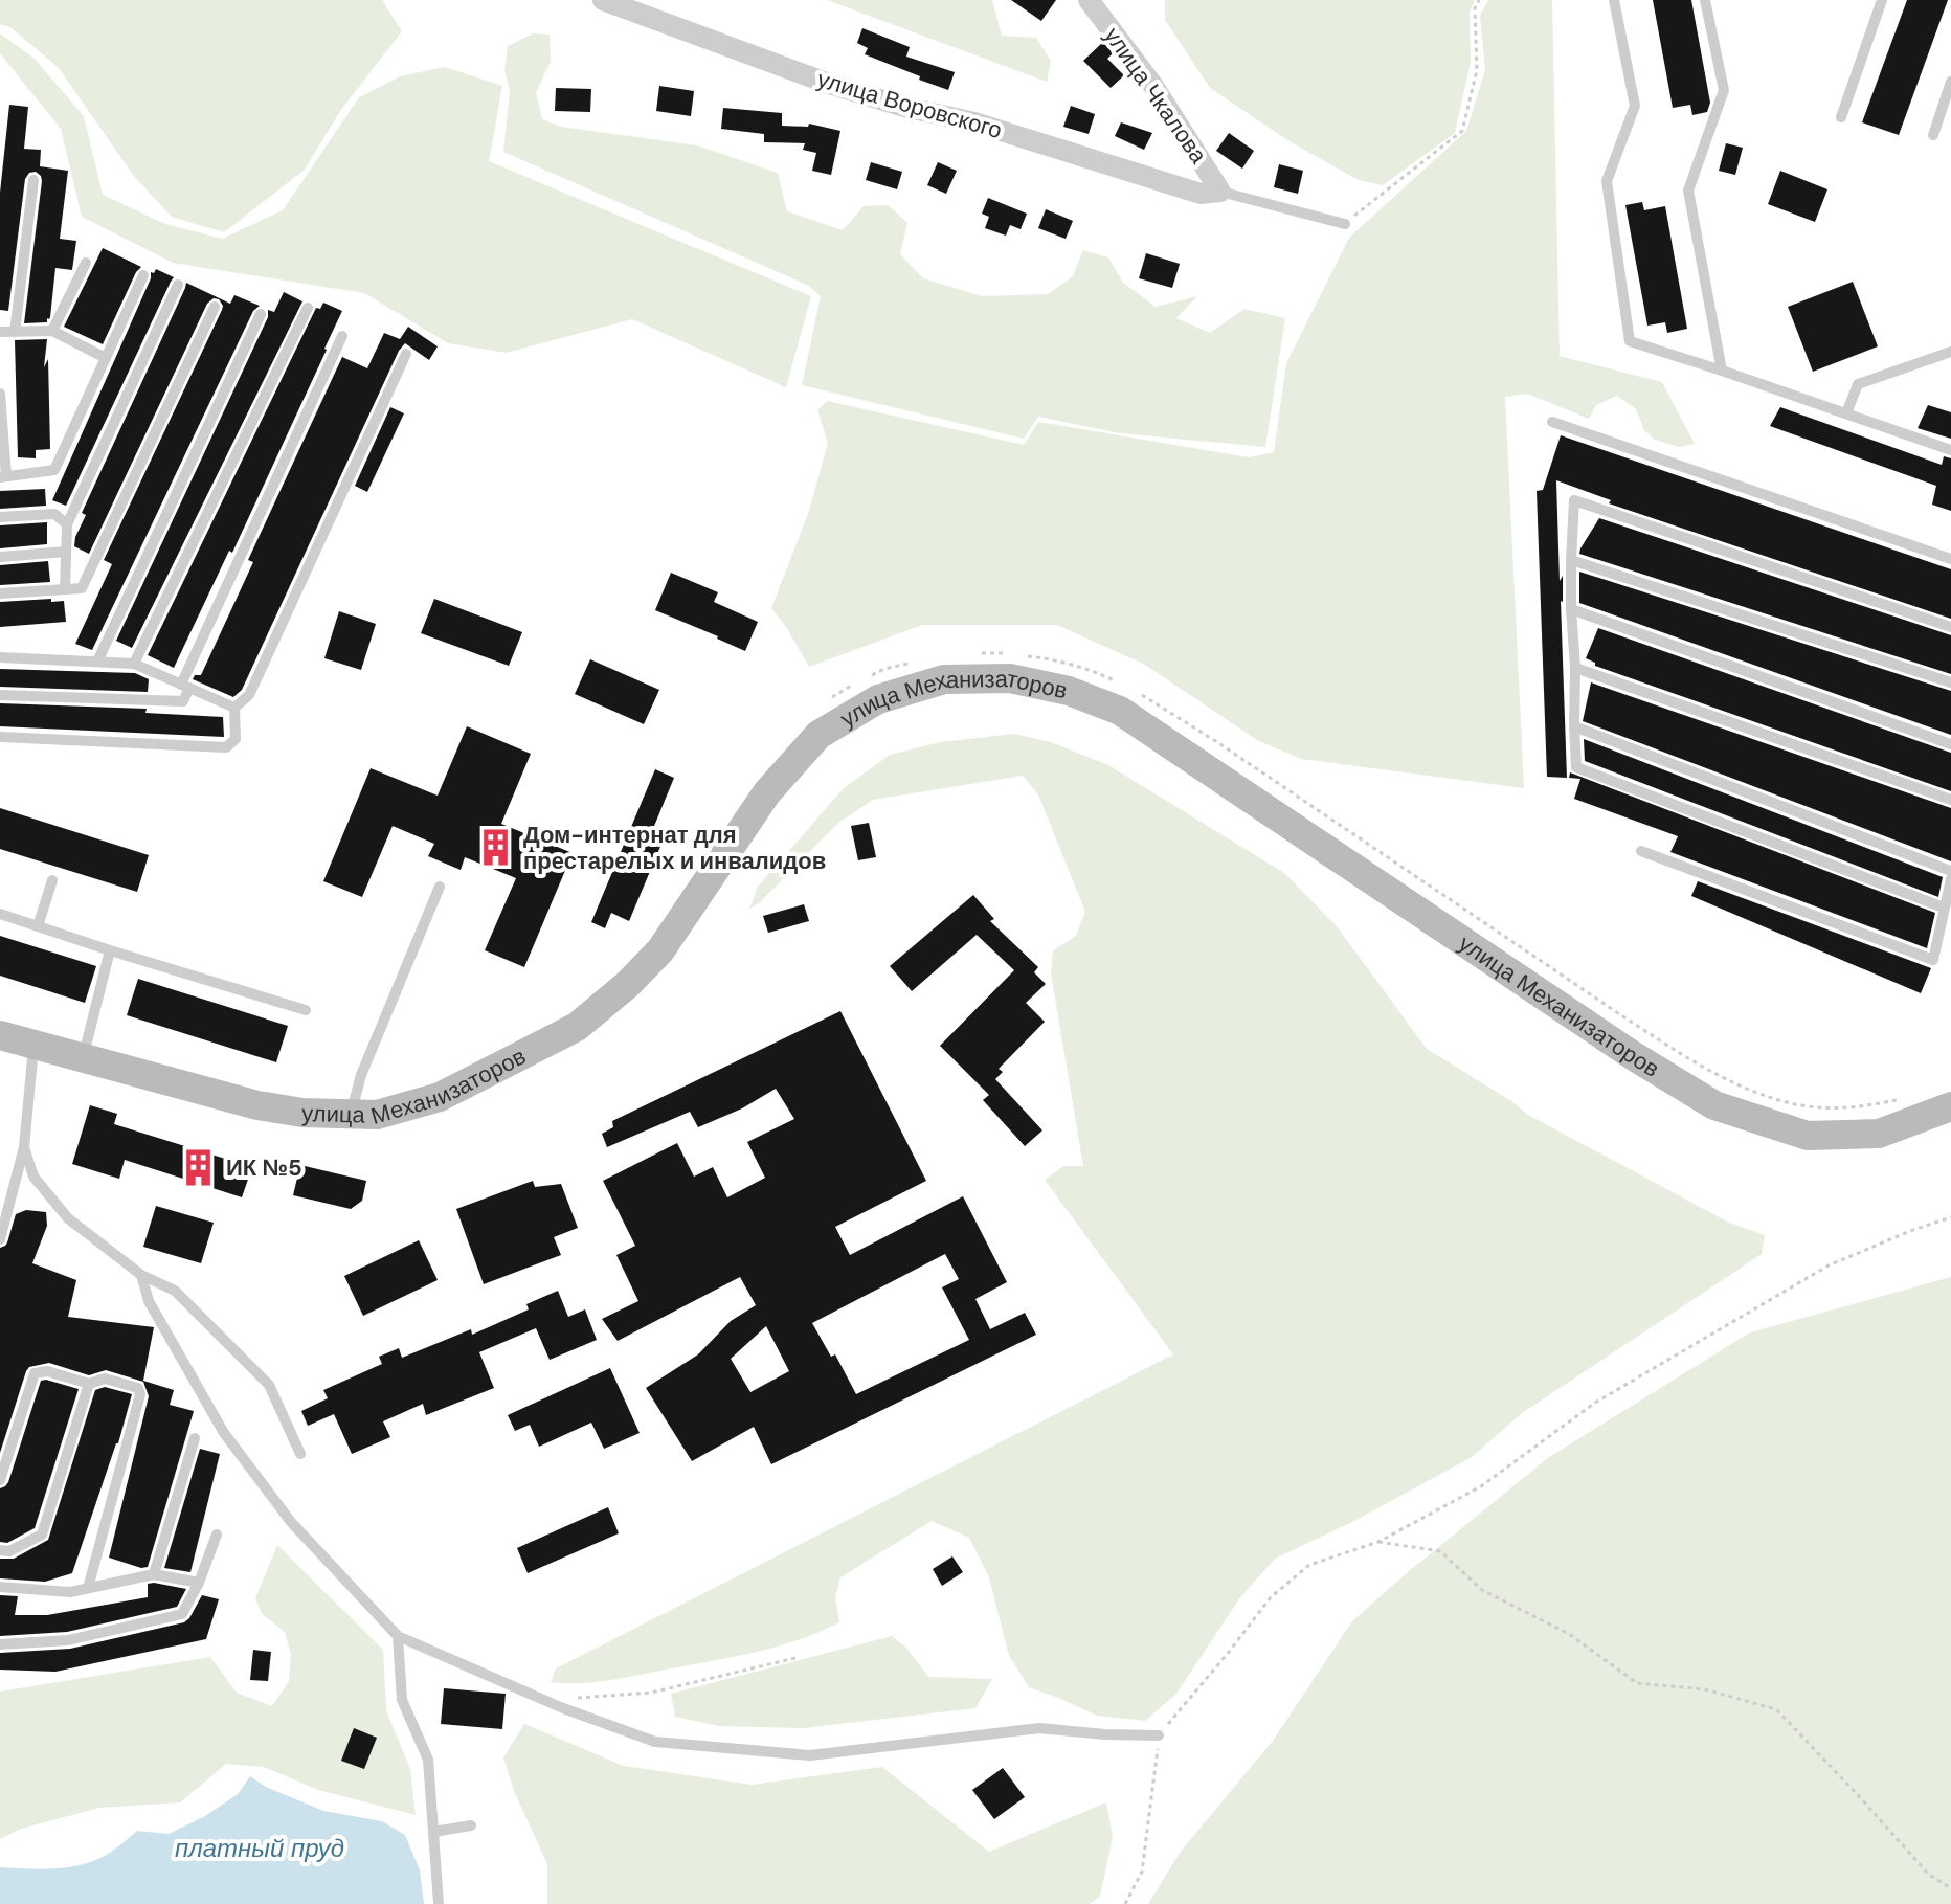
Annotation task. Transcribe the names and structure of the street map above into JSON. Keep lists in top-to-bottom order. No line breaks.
{"streets":{"main road":["улица Механизаторов"],"street":["улица Чкалова","улица Воровского"]},"crossings":[["улица Чкалова","улица Воровского"]],"water":["платный пруд"],"places":{"building":["Дом-интернат для престарелых и инвалидов","ИК №5"]}}
